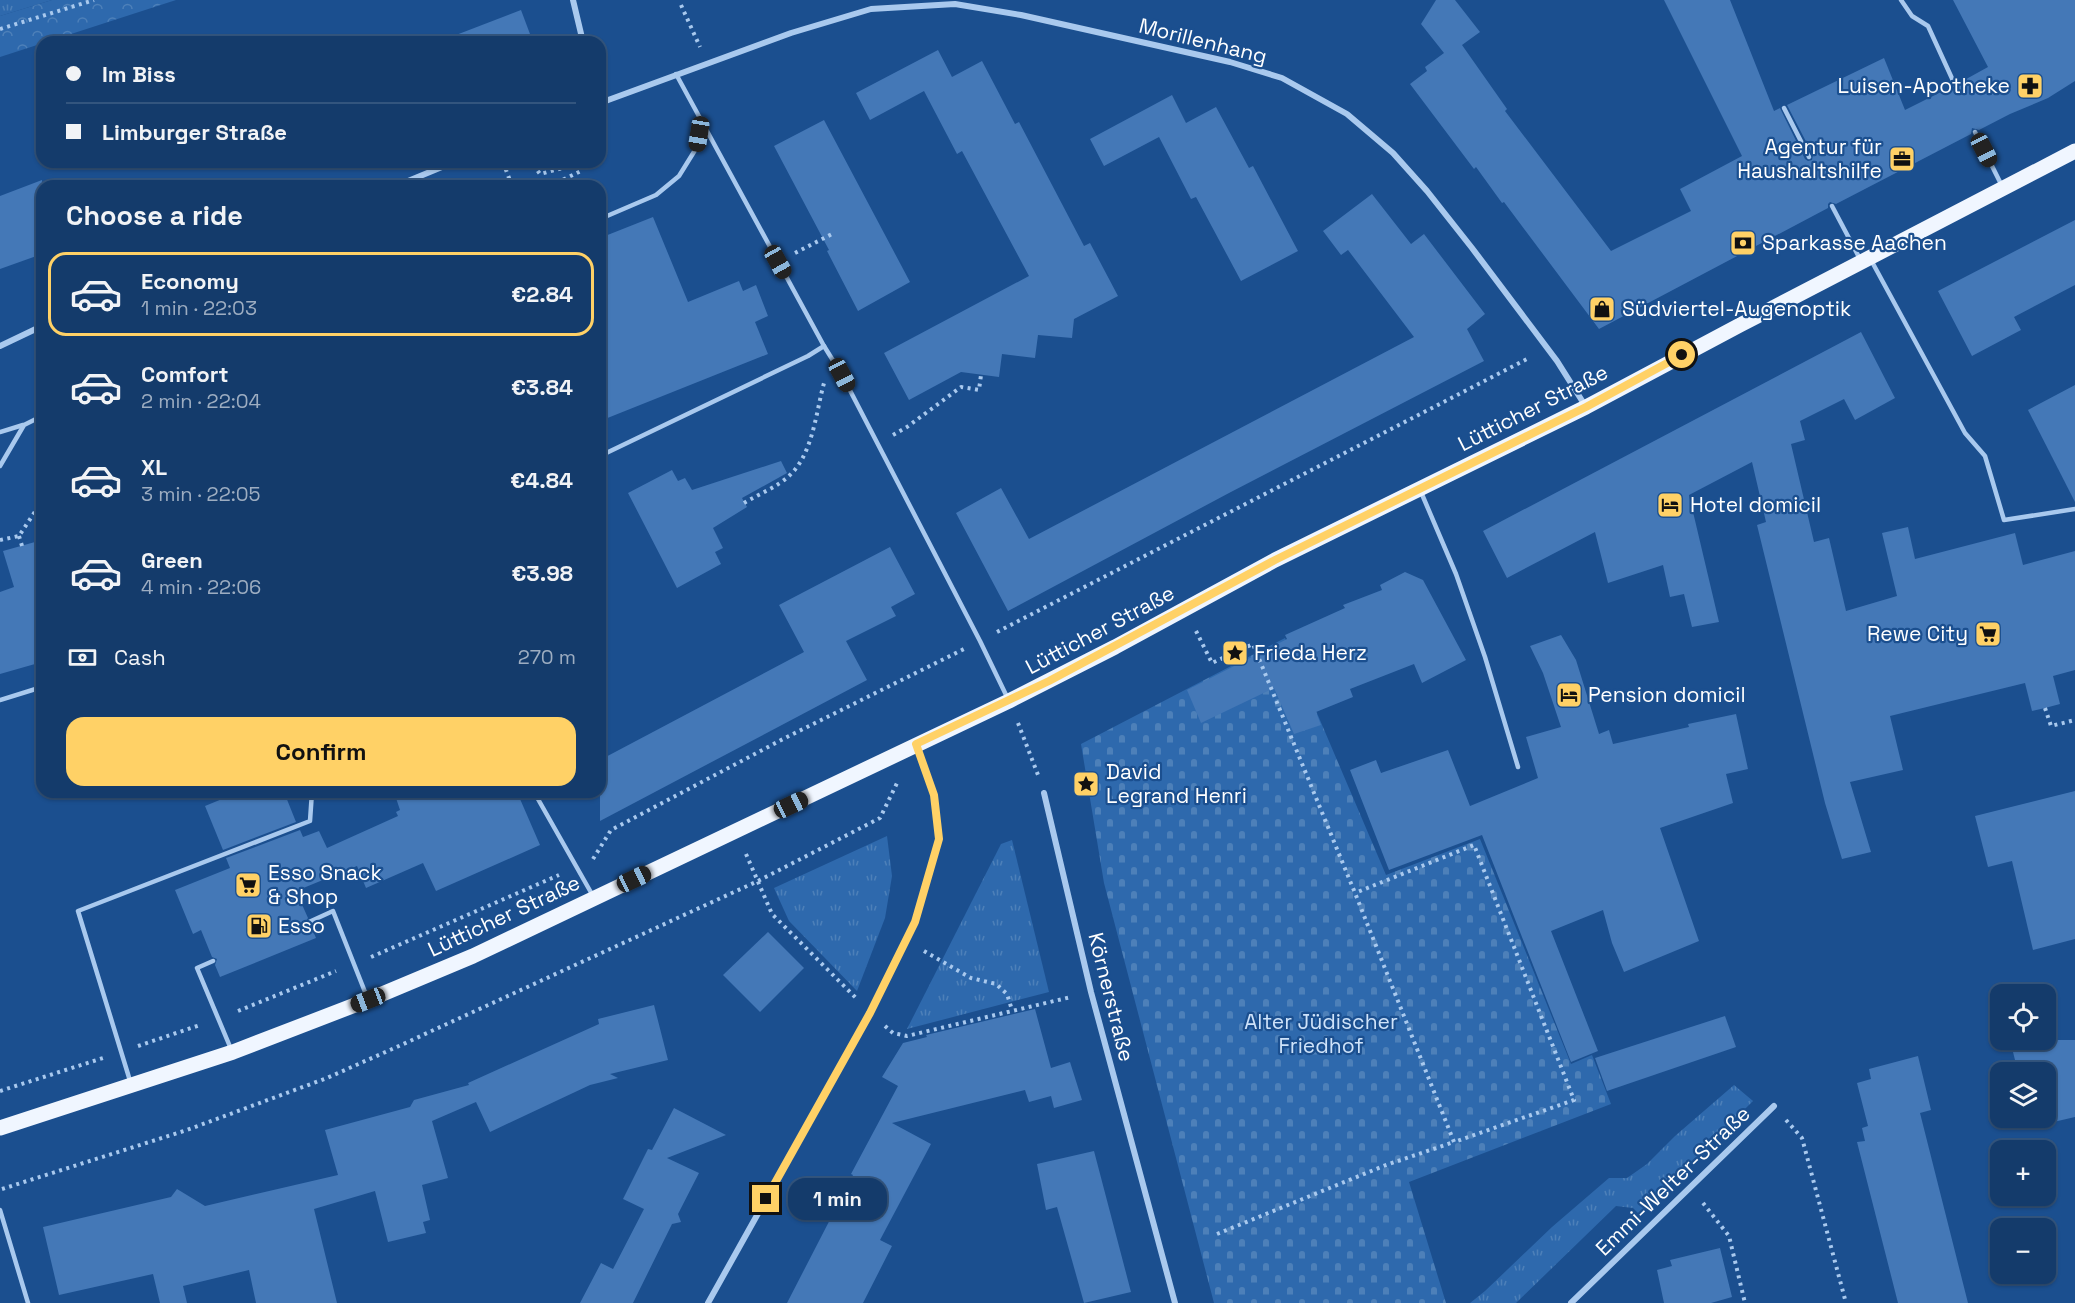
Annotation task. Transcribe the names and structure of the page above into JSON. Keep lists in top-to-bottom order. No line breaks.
{"streets":{"main road":["Lütticher Straße"],"street":["Morillenhang","Körnerstraße","Emmi-Welter-Straße"]},"crossings":[["Morillenhang","Lütticher Straße"]],"parks":["Alter Jüdischer Friedhof"],"places":{"pharmacy":["Luisen-Apotheke"],"office":["Agentur für Haushaltshilfe"],"bank":["Sparkasse Aachen"],"shop":["Südviertel-Augenoptik"],"hotel":["Hotel domicil","Pension domicil"],"supermarket":["Rewe City","Esso Snack & Shop"],"place":["Frieda Herz","David Legrand Henri"],"fuel station":["Esso"]},"page":{"banner":["Im Biss","Limburger Straße"],"heading":"Choose a ride","list":[{"name":"Economy","note":"1 min · 22:03","value":"€2.84"},{"name":"Comfort","note":"2 min · 22:04","value":"€3.84"},{"name":"XL","note":"3 min · 22:05","value":"€4.84"},{"name":"Green","note":"4 min · 22:06","value":"€3.98"}],"pay":["Cash","270 m"],"buttons":"Confirm","map_buttons":["+","−"],"bubble":"1 min"}}
